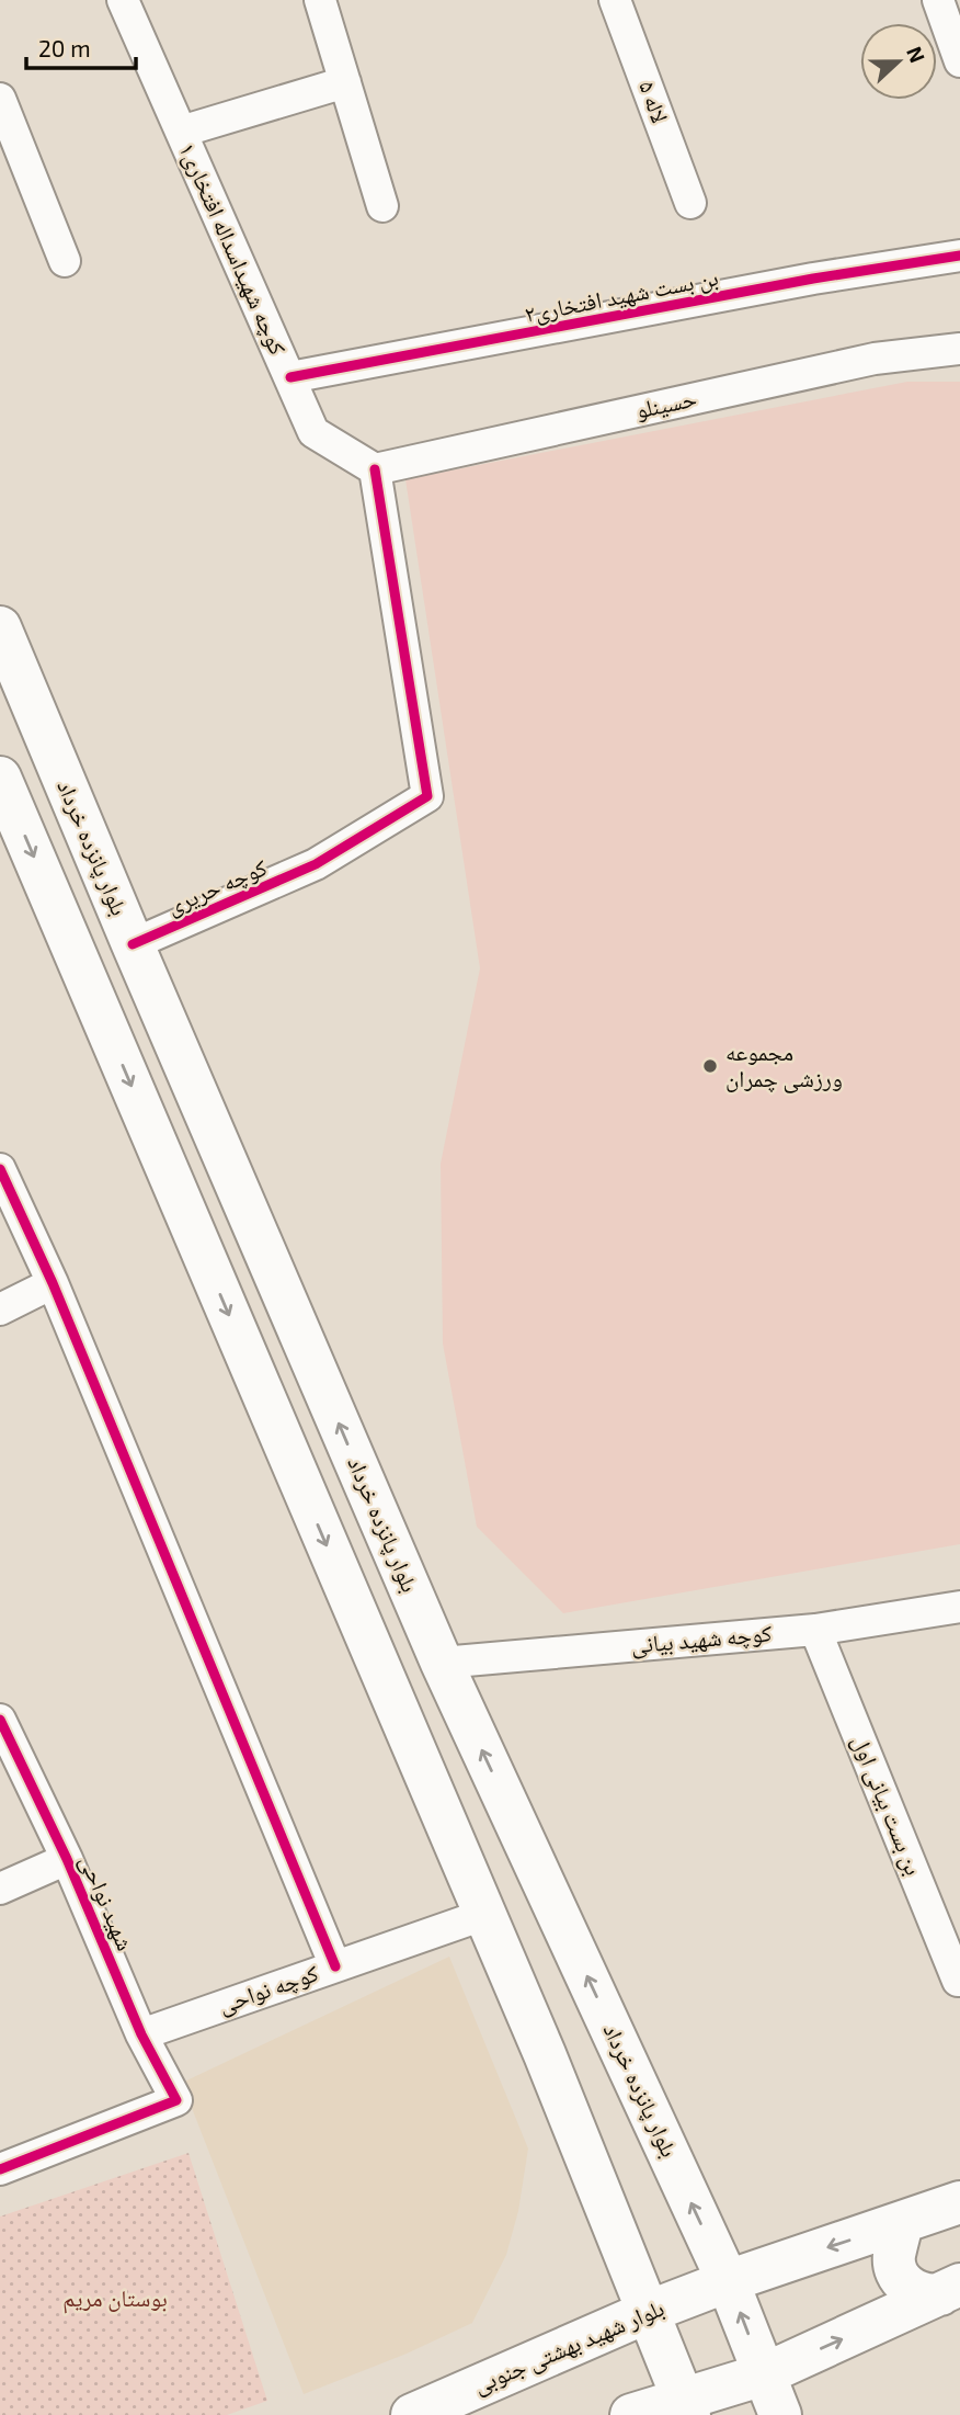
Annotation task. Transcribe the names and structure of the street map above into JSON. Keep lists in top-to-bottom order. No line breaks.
{"streets":{"main road":["بلوار پانزده خرداد","بلوار شهید بهشتی جنوبی"],"street":["لاله ۵","کوچه شهیداسداله افتخاری۱","بن بست شهید افتخاری۲","حسینلو","کوچه حریری","کوچه شهید بیانی","بن بست بیانی اول","شهید نواحی","کوچه نواحی"]},"crossings":[["کوچه شهیداسداله افتخاری۱","بن بست شهید افتخاری۲"],["کوچه شهیداسداله افتخاری۱","حسینلو"],["کوچه شهیداسداله افتخاری۱","کوچه حریری"],["حسینلو","کوچه حریری"],["بلوار پانزده خرداد","کوچه حریری"],["بلوار پانزده خرداد","کوچه شهید بیانی"],["بلوار پانزده خرداد","بلوار شهید بهشتی جنوبی"],["کوچه شهید بیانی","بن بست بیانی اول"],["شهید نواحی","کوچه نواحی"]],"parks":["بوستان مریم"],"places":["مجموعه ورزشی چمران"],"scale_bar":"20 m","north":"right"}
